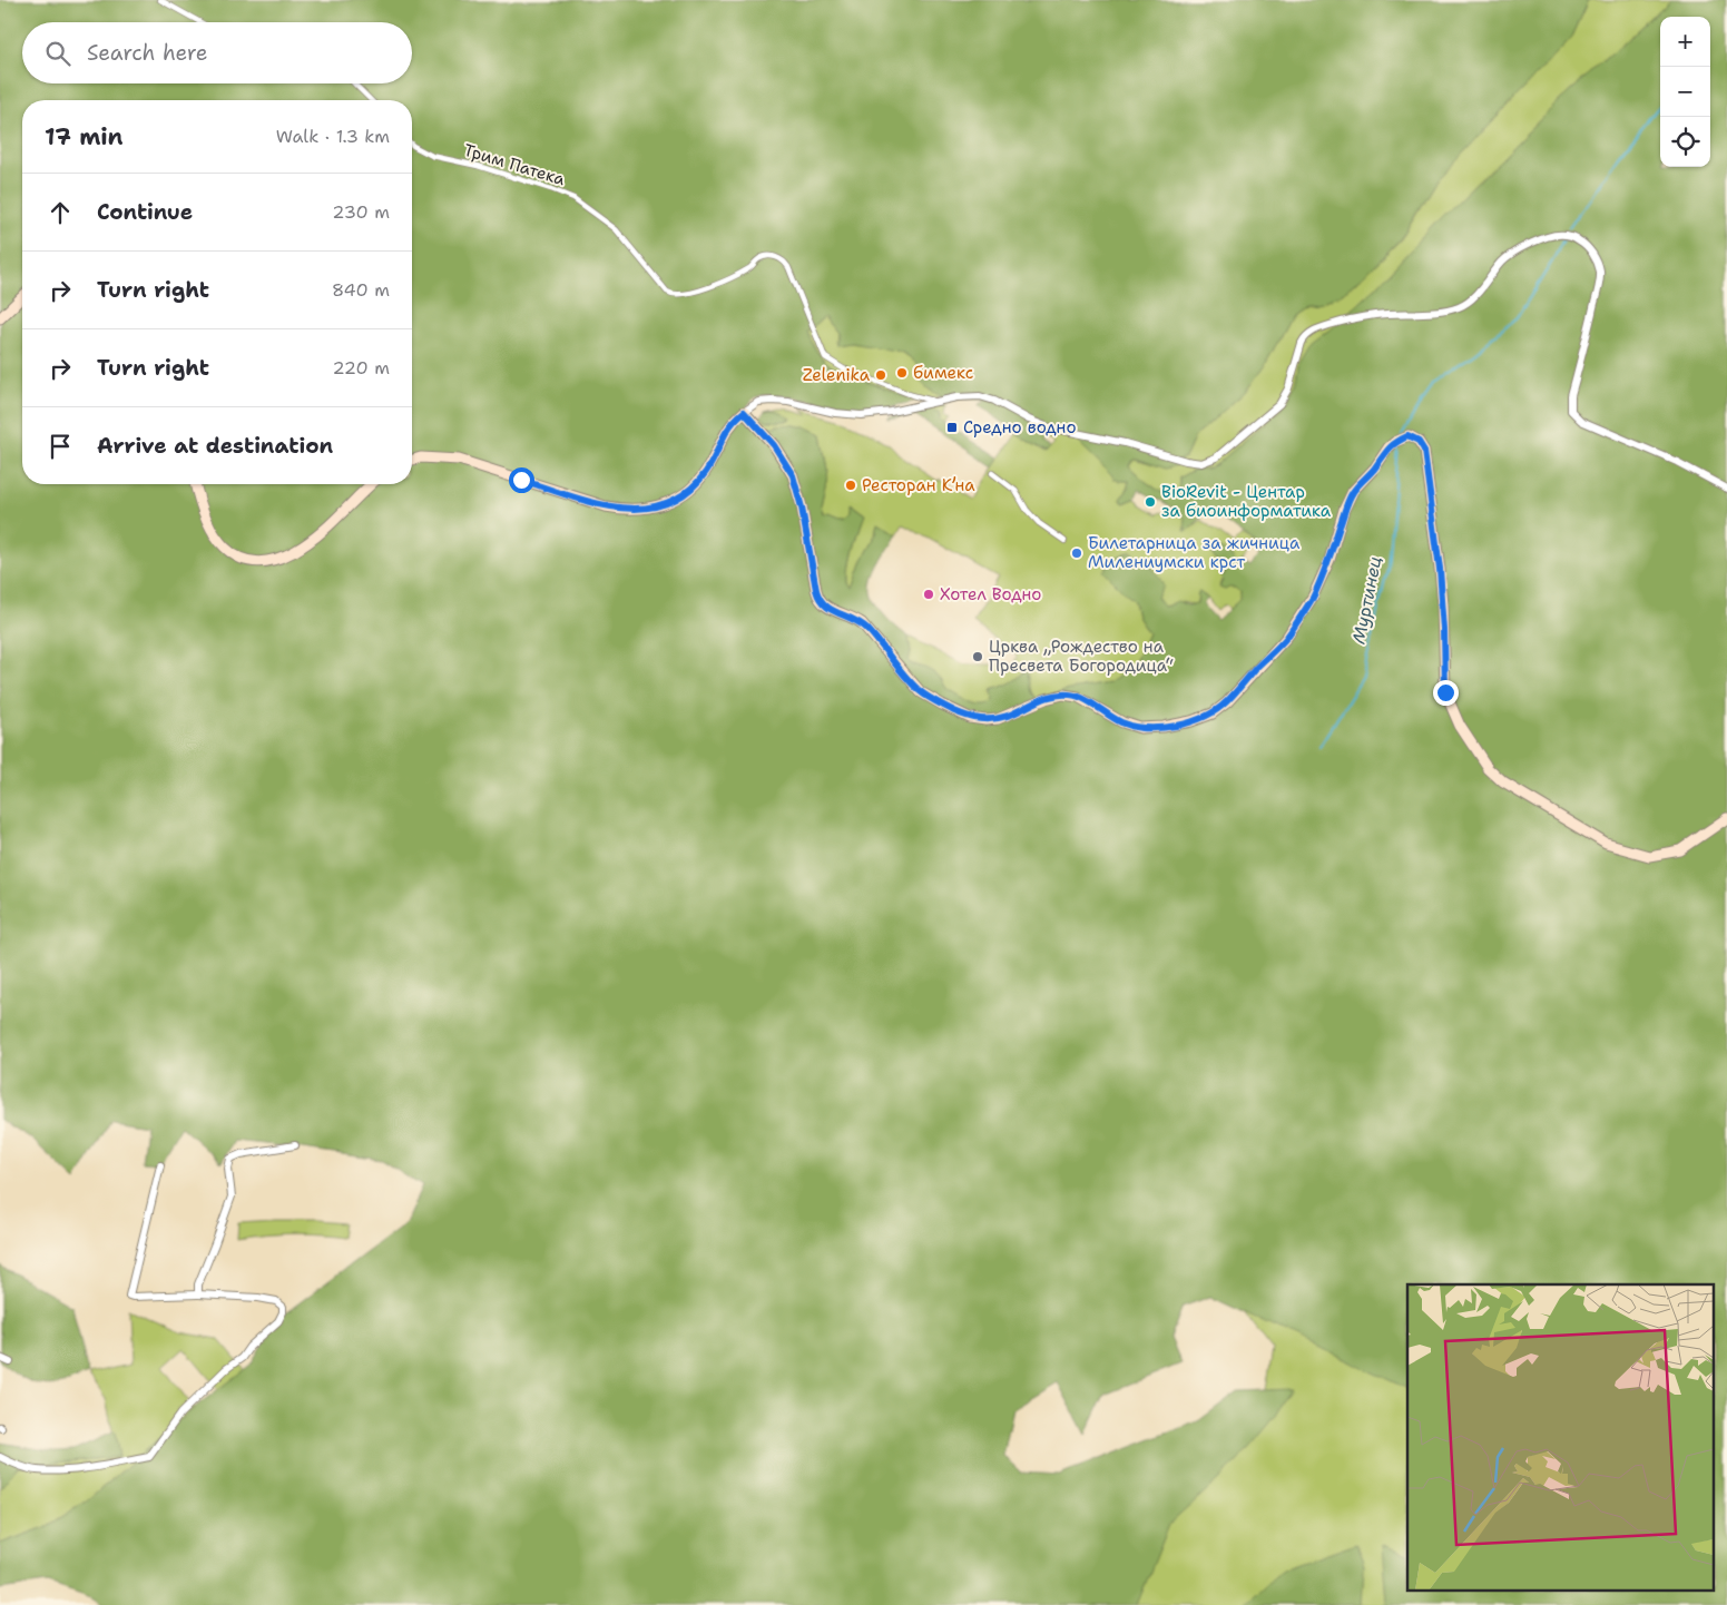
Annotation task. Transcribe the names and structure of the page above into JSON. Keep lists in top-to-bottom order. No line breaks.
{"streets":{"street":["Трим Патека"]},"water":["Муртинец"],"places":{"other":["бимекс","Zelenika","Ресторан К’на","BioRevit - Центар за биоинформатика","Билетарница за жичница Милениумски крст","Хотел Водно","Црква „Рождество на Пресвета Богородица“"],"transit":["Средно водно"]},"page":{"map_buttons":["+","−"],"search":"Search here","heading":["17 min","Walk · 1.3 km"],"list":[["Continue","230 m"],["Turn right","840 m"],["Turn right","220 m"],"Arrive at destination"]}}
